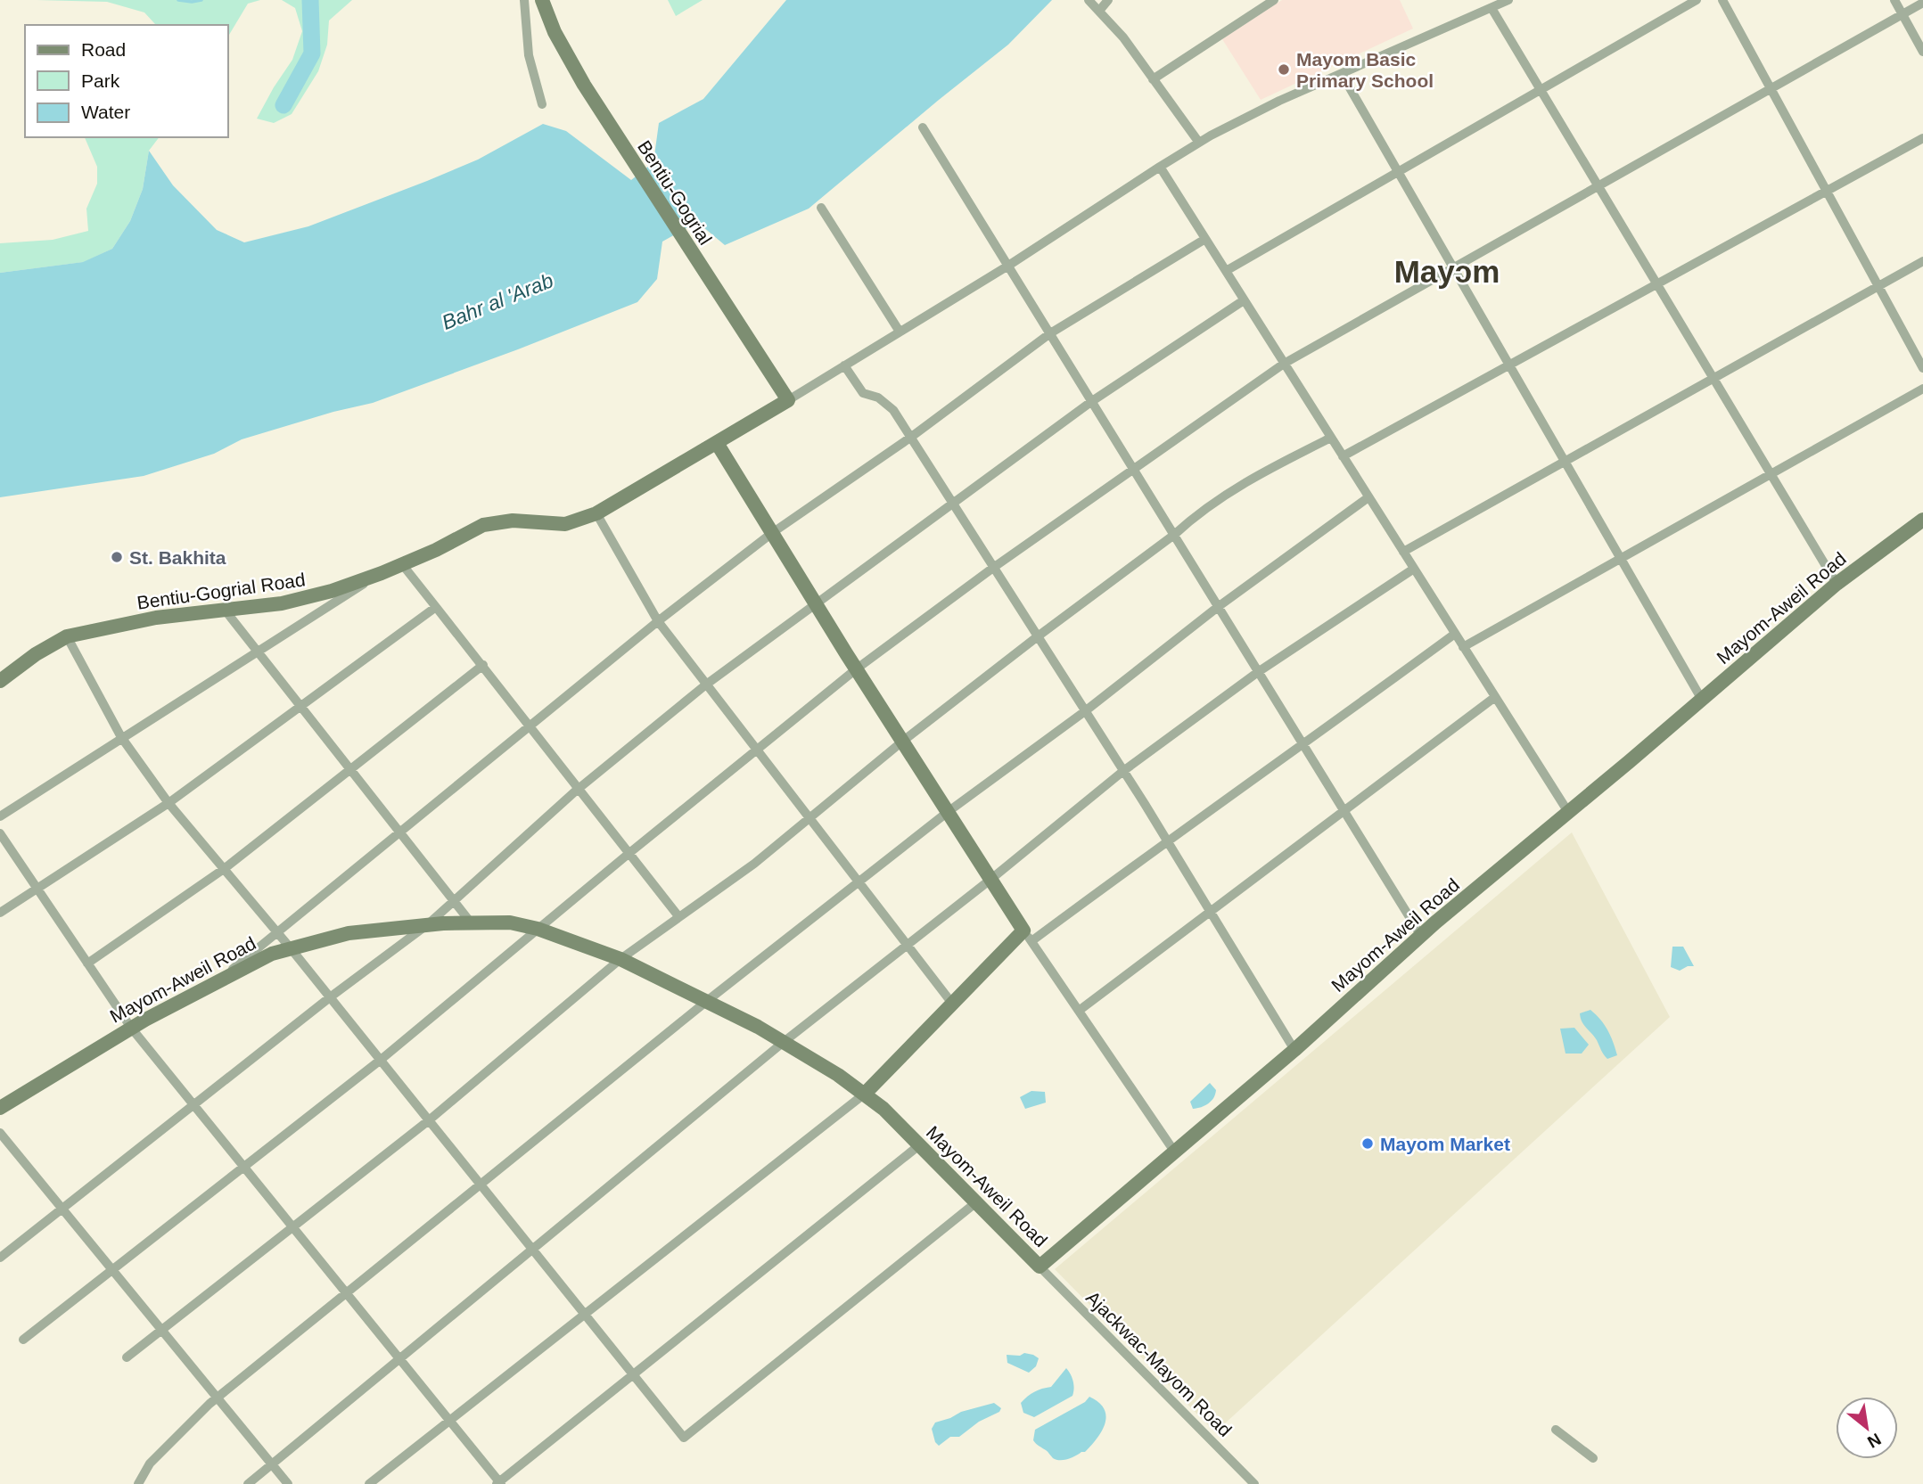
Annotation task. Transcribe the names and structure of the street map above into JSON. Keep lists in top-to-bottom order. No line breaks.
{"streets":{"main road":["Bentiu-Gogrial","Bentiu-Gogrial Road","Mayom-Aweil Road"],"street":["Ajackwac-Mayom Road"]},"crossings":[["Bentiu-Gogrial","Bentiu-Gogrial Road"],["Mayom-Aweil Road","Ajackwac-Mayom Road"]],"districts":["Mayɔm"],"water":["Bahr al 'Arab"],"places":["Mayom Basic Primary School","St. Bakhita","Mayom Market"],"legend":["Road","Park","Water"],"north":"bottom right"}
